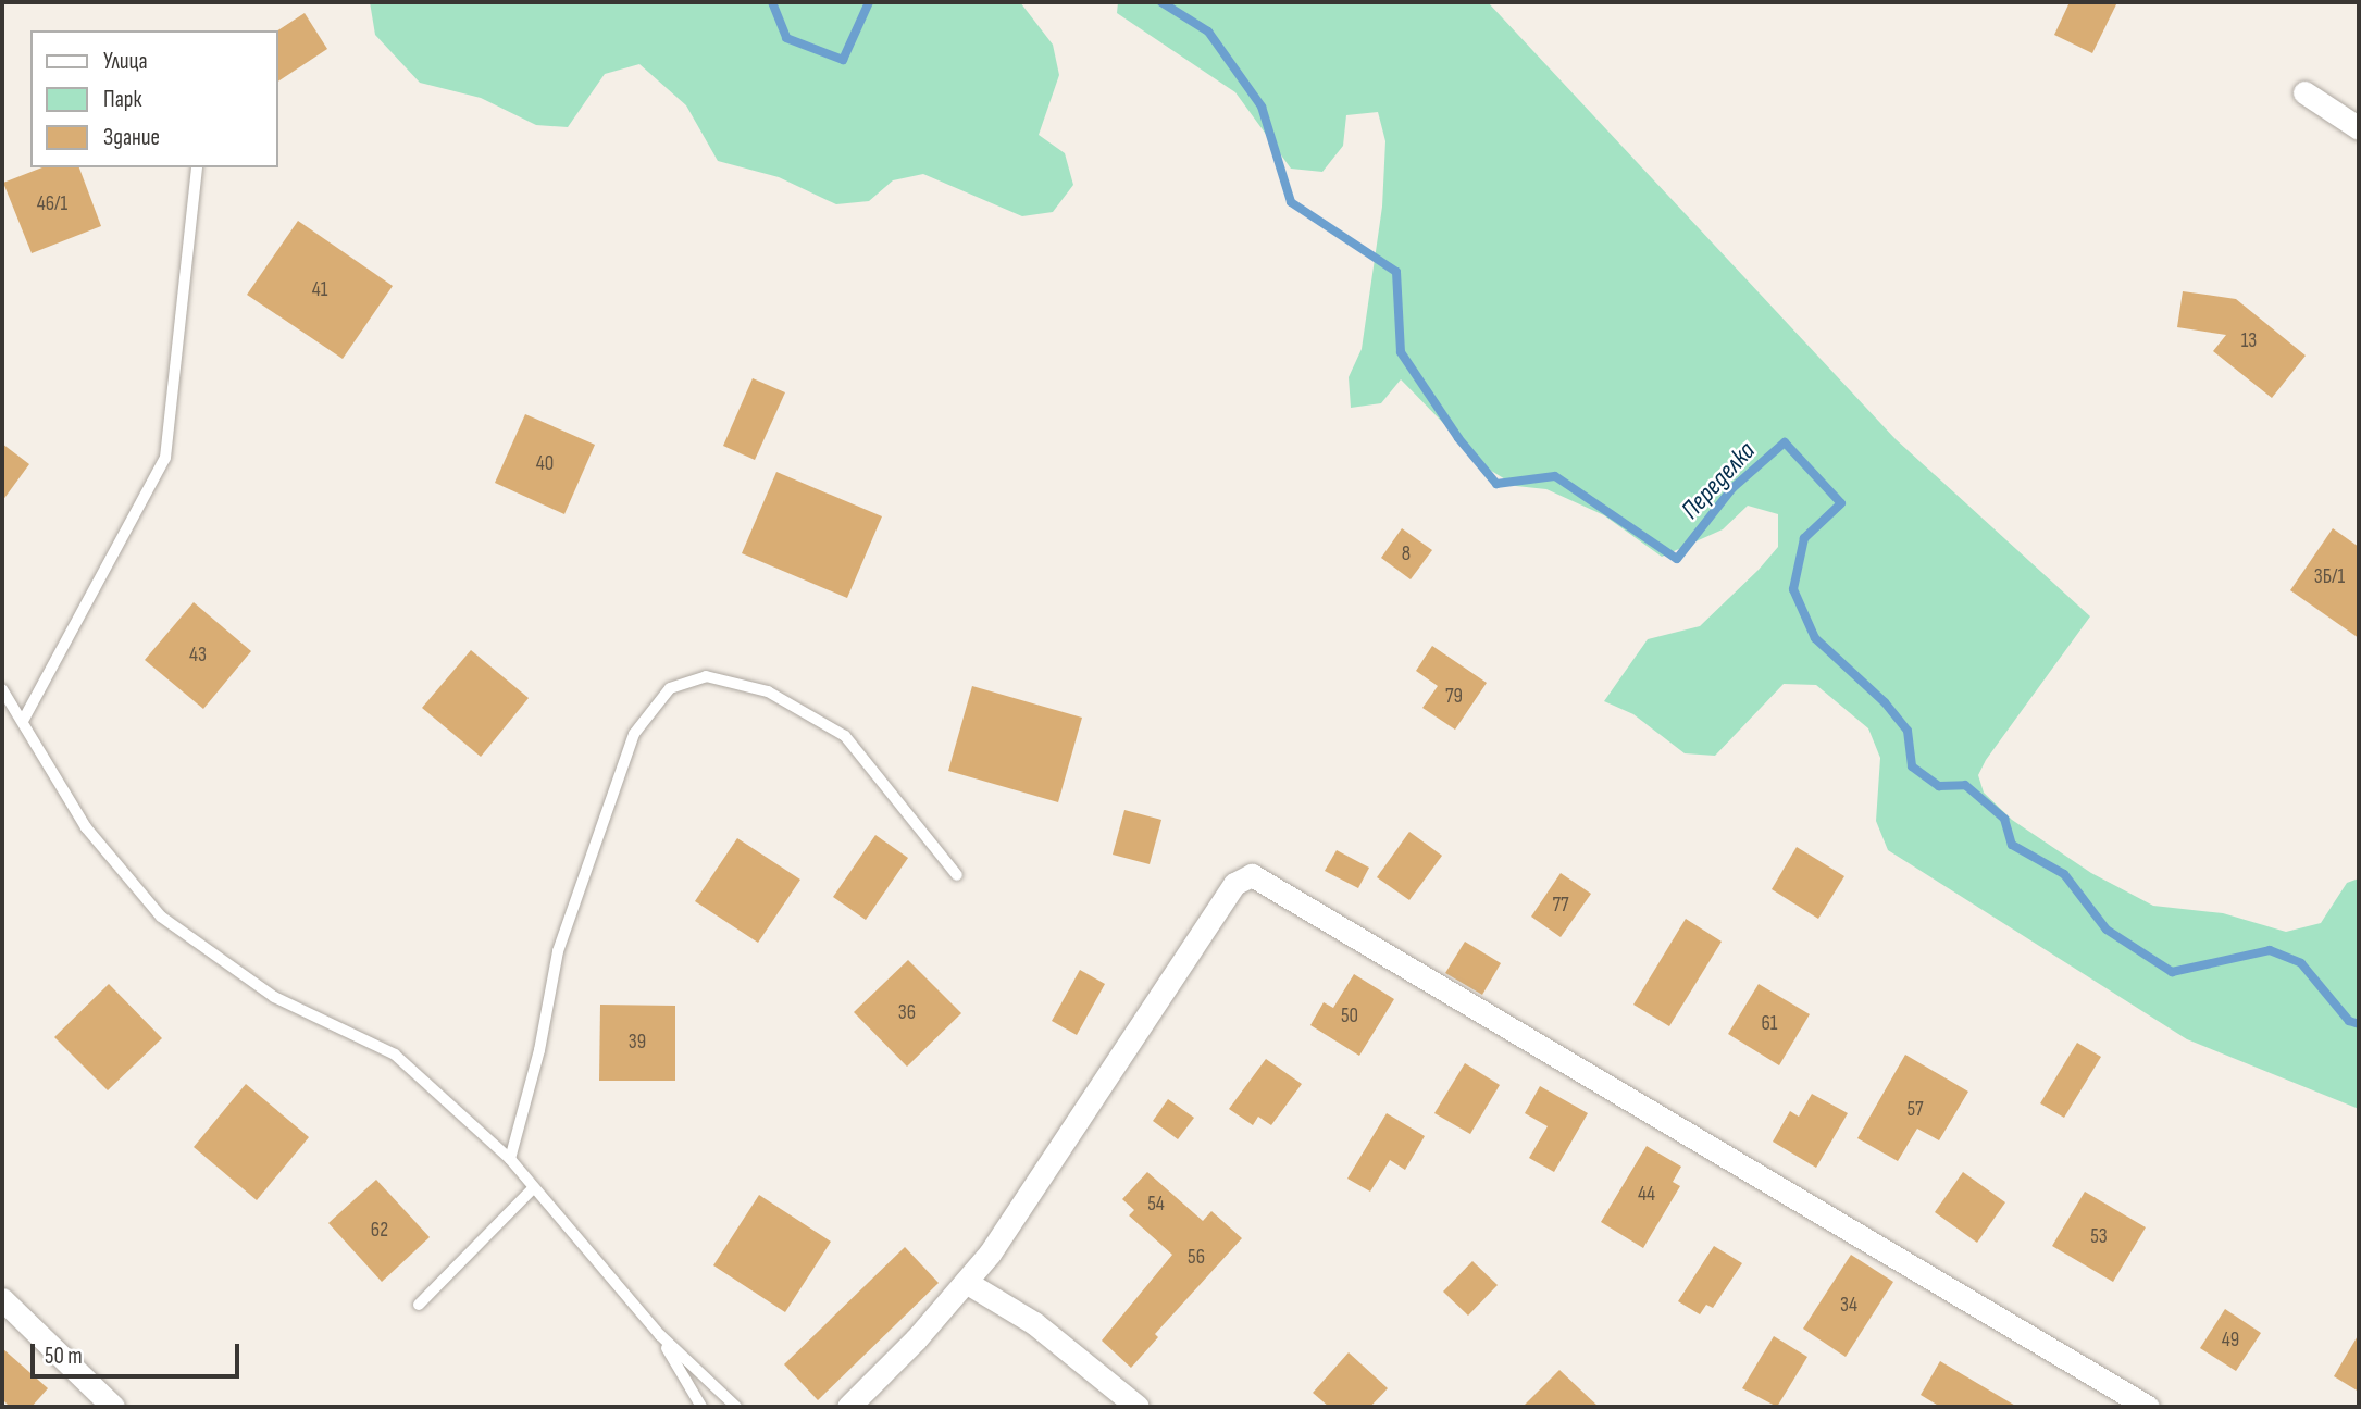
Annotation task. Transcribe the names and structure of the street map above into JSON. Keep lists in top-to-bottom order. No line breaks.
{"water":["Переделка"],"house_numbers":["46/1","41","13","40","8","3Б/1","43","79","77","36","50","61","39","57","44","54","62","53","56","34","49"],"legend":["Улица","Парк","Здание"],"scale_bar":"50 m"}
